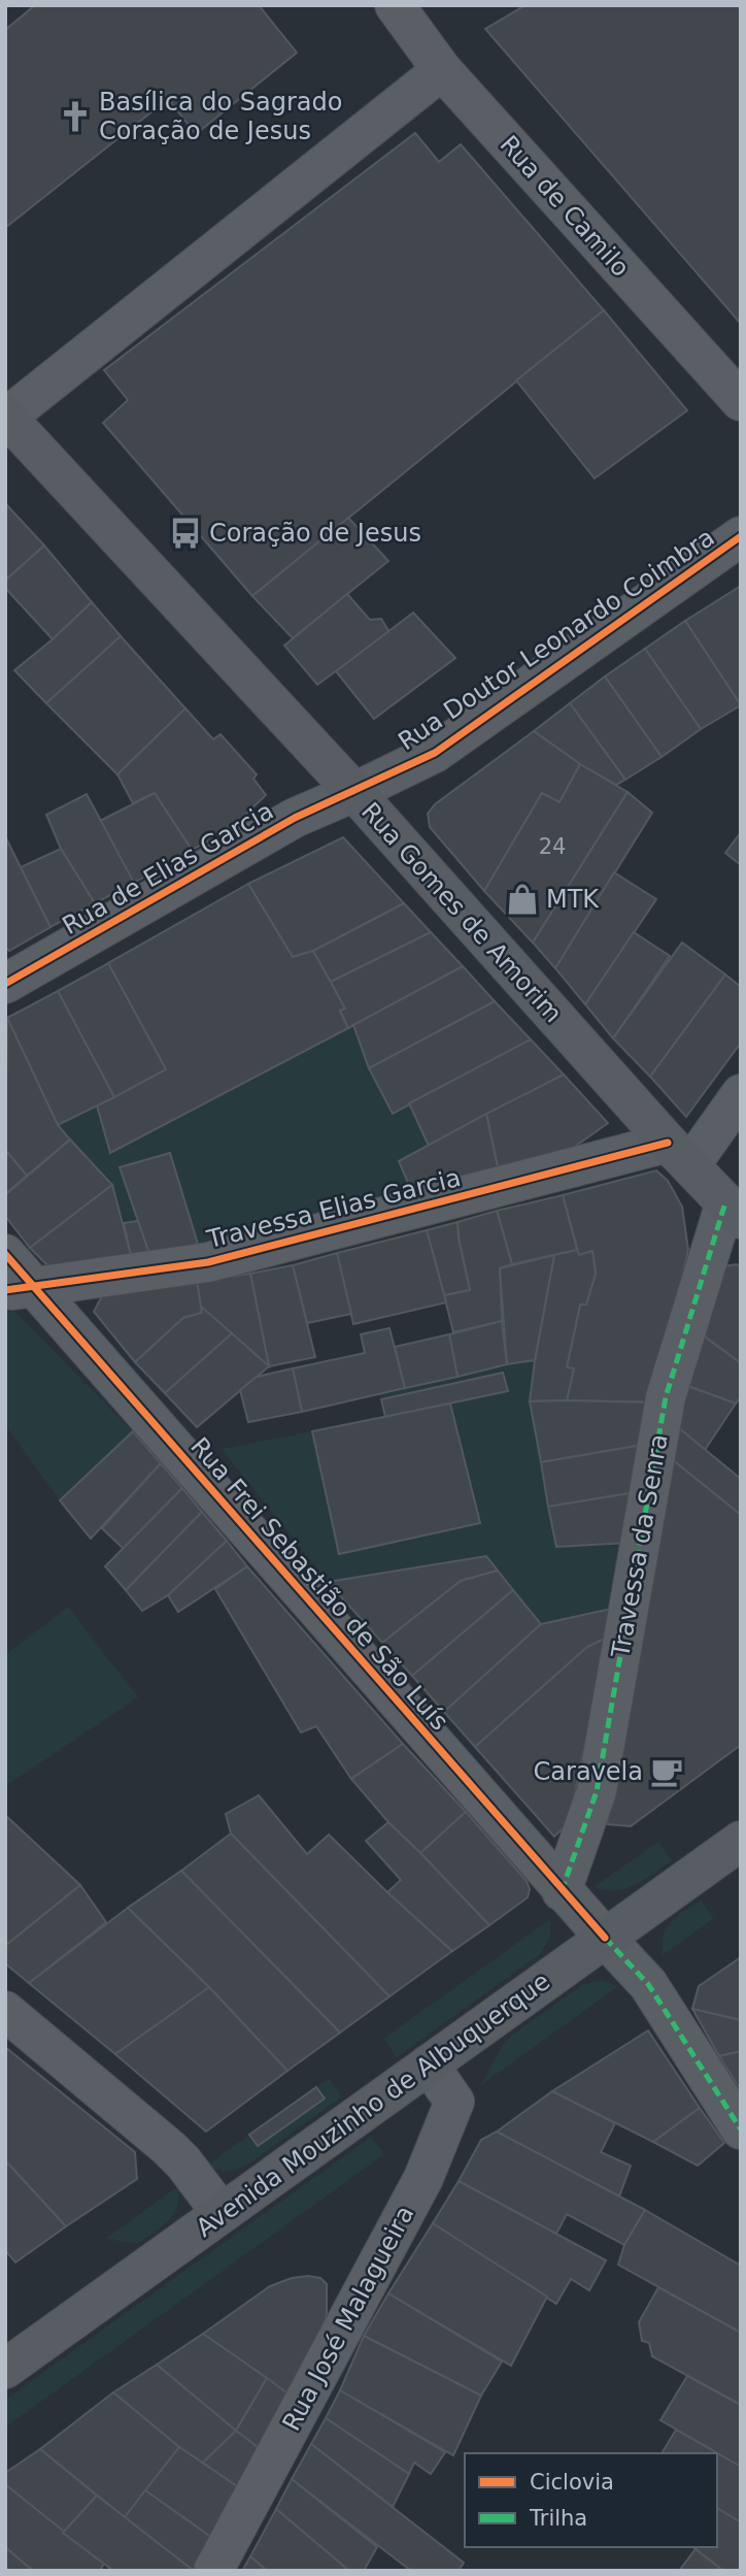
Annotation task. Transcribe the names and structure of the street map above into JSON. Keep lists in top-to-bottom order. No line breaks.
{"streets":{"main road":["Rua Gomes de Amorim","Avenida Mouzinho de Albuquerque"],"street":["Rua de Camilo","Rua Doutor Leonardo Coimbra","Rua de Elias Garcia","Travessa Elias Garcia","Travessa da Senra","Rua Frei Sebastião de São Luís","Rua José Malagueira"]},"crossings":[["Rua Doutor Leonardo Coimbra","Rua de Elias Garcia"],["Rua Doutor Leonardo Coimbra","Rua Gomes de Amorim"],["Rua de Elias Garcia","Rua Gomes de Amorim"],["Rua Gomes de Amorim","Travessa Elias Garcia"],["Rua Gomes de Amorim","Travessa da Senra"],["Travessa Elias Garcia","Rua Frei Sebastião de São Luís"],["Travessa da Senra","Rua Frei Sebastião de São Luís"],["Rua Frei Sebastião de São Luís","Avenida Mouzinho de Albuquerque"],["Avenida Mouzinho de Albuquerque","Rua José Malagueira"]],"places":{"church":["Basílica do Sagrado Coração de Jesus"],"bus stop":["Coração de Jesus"],"shop":["MTK"],"cafe":["Caravela"]},"house_numbers":["24"],"legend":["Ciclovia","Trilha"]}
